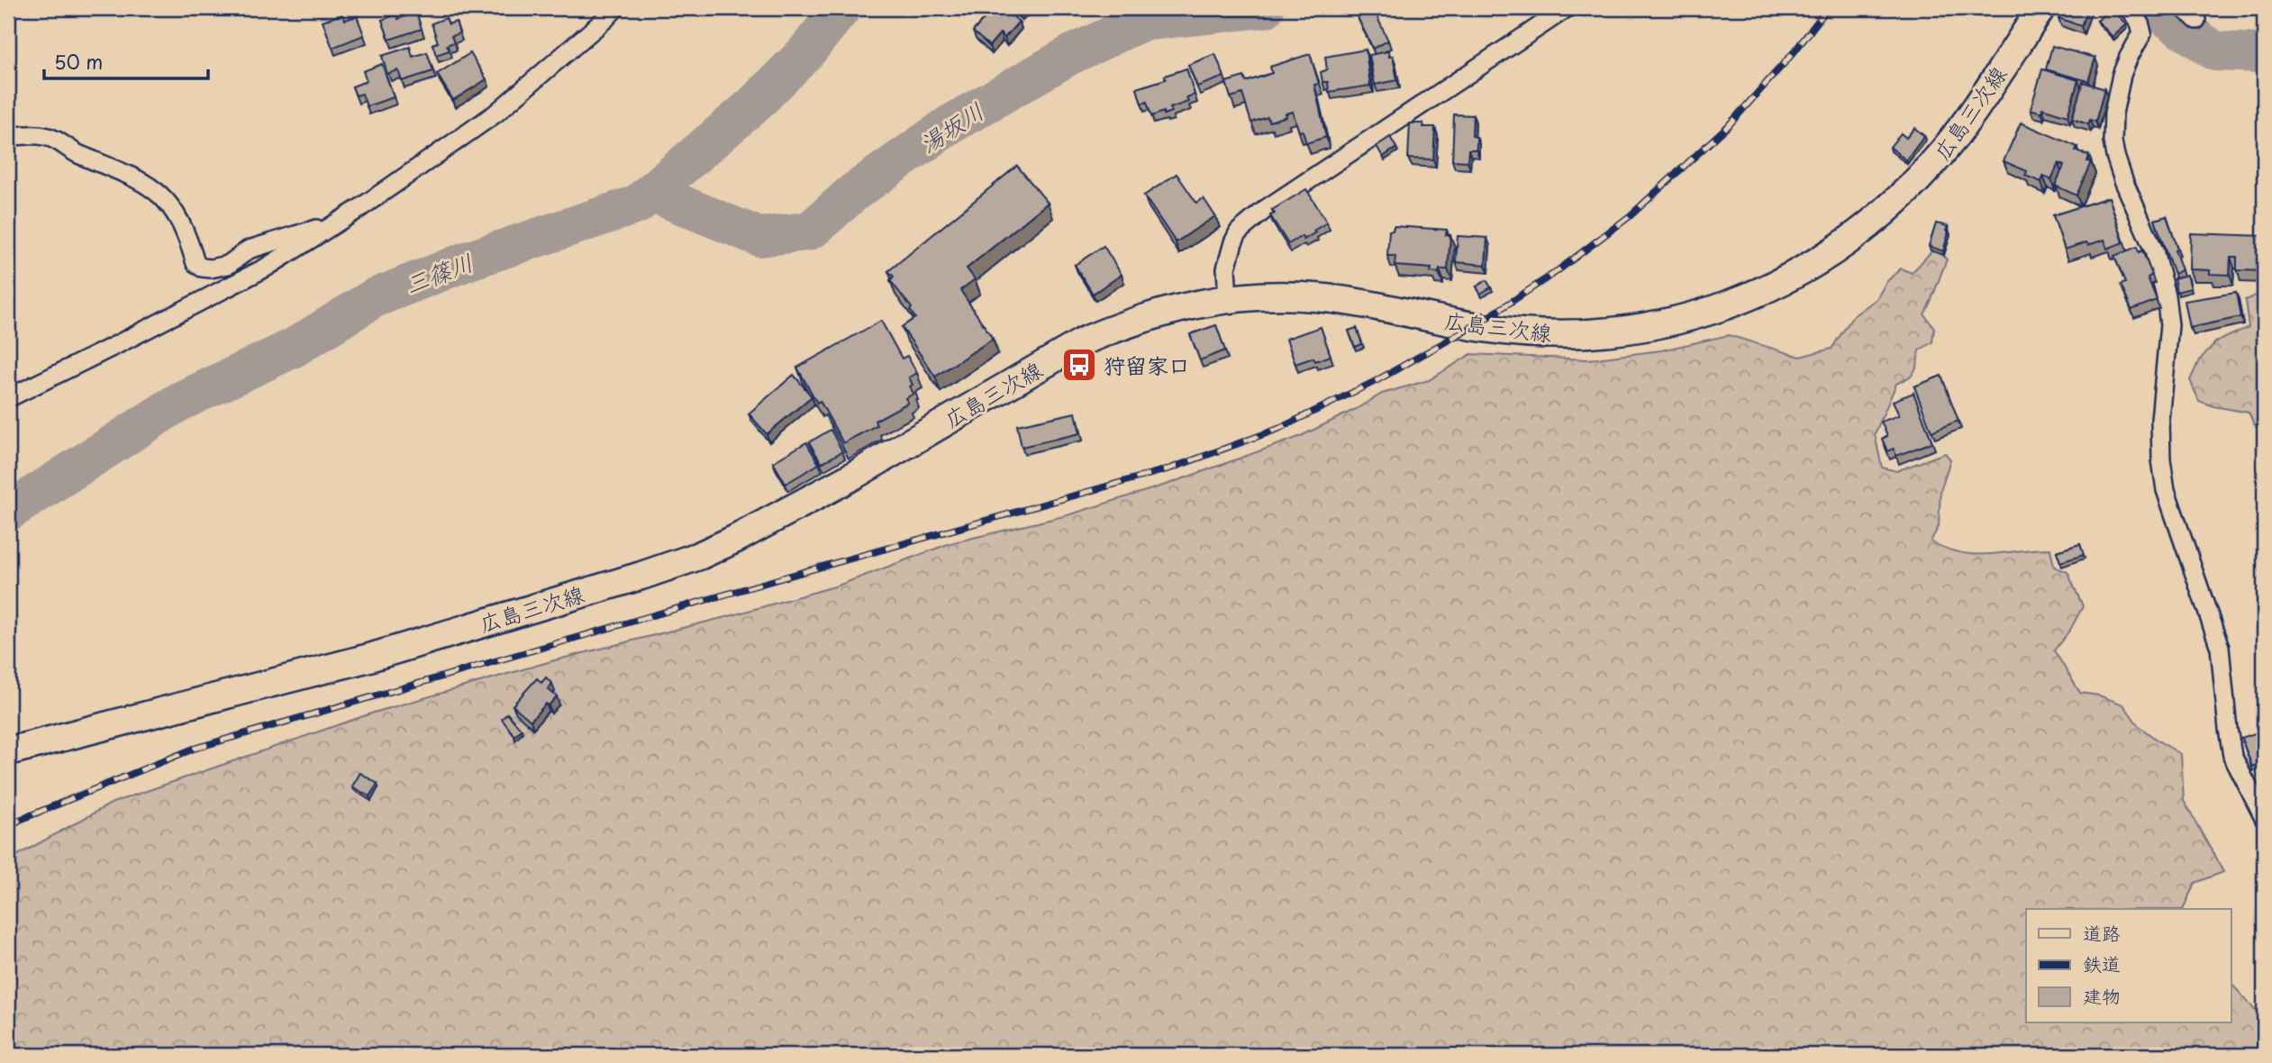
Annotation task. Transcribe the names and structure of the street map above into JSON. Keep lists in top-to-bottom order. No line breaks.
{"streets":{"main road":["広島三次線"]},"water":["湯坂川","三篠川"],"places":{"bus stop":["狩留家口"]},"legend":["道路","鉄道","建物"],"scale_bar":"50 m"}
